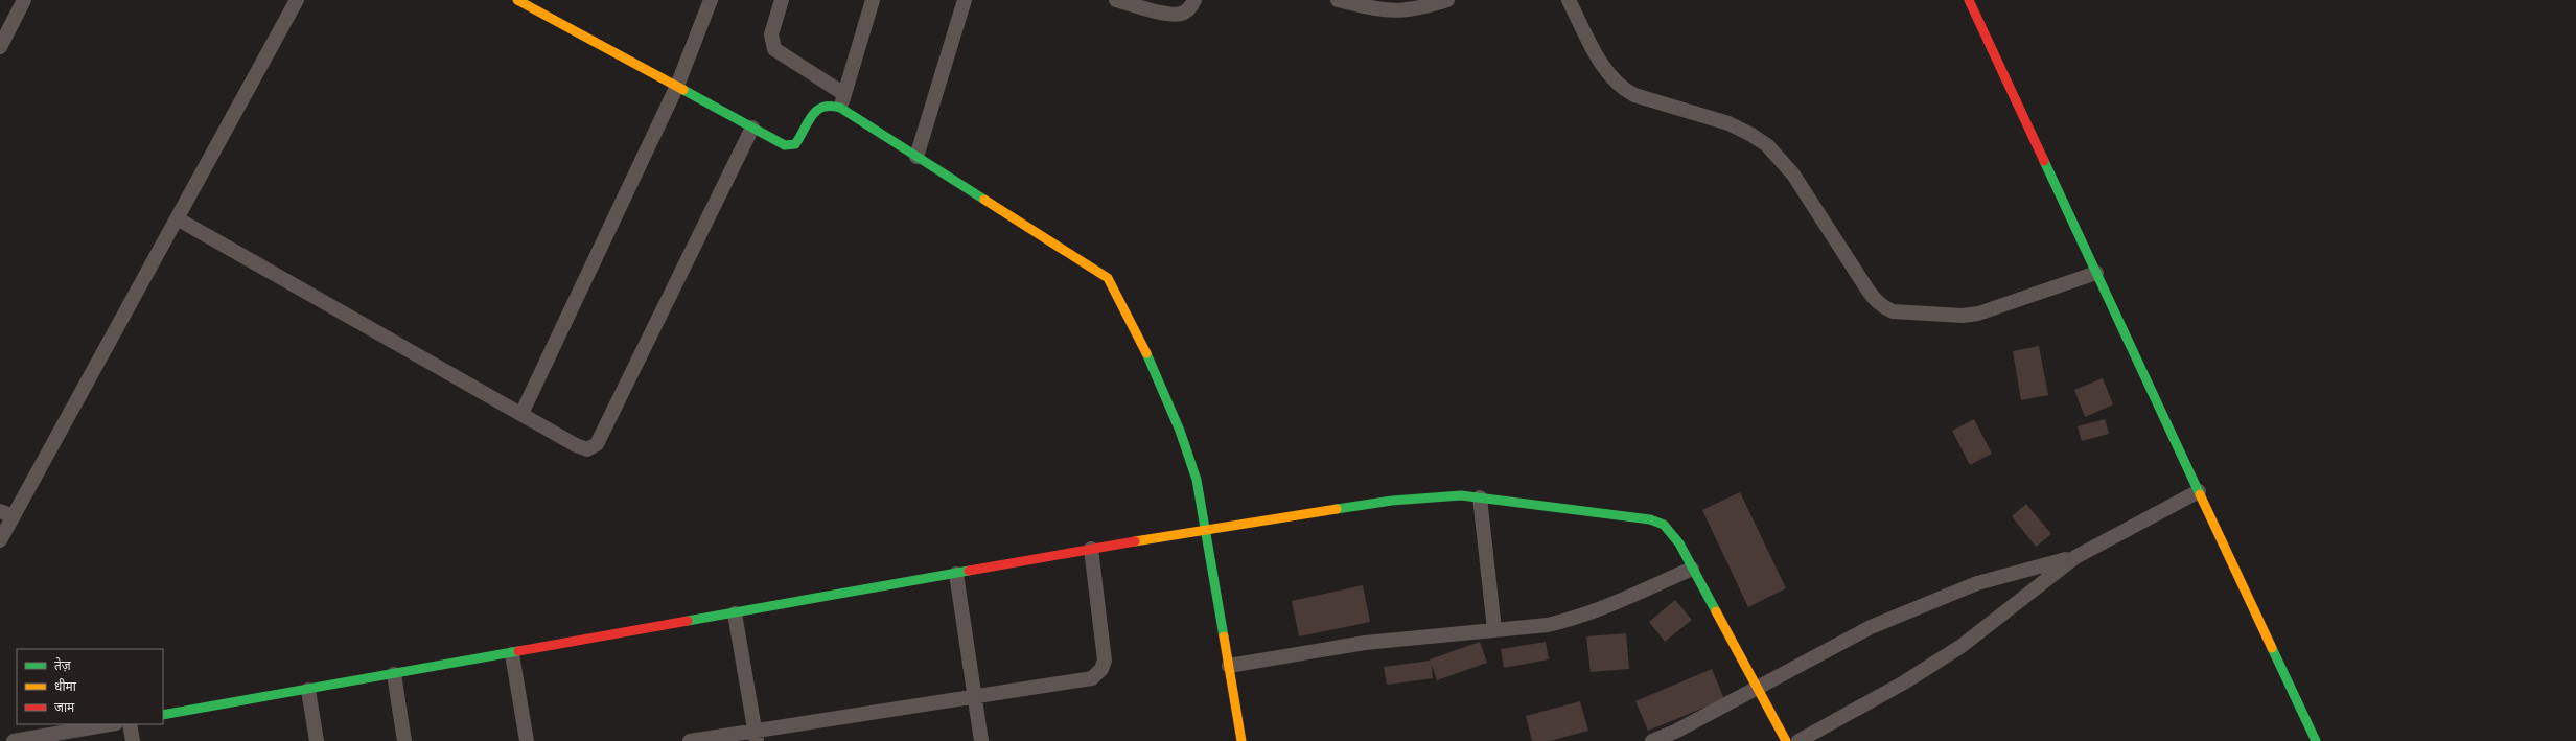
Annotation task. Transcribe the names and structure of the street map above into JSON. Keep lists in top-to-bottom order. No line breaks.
{"legend":["तेज़","धीमा","जाम"]}
